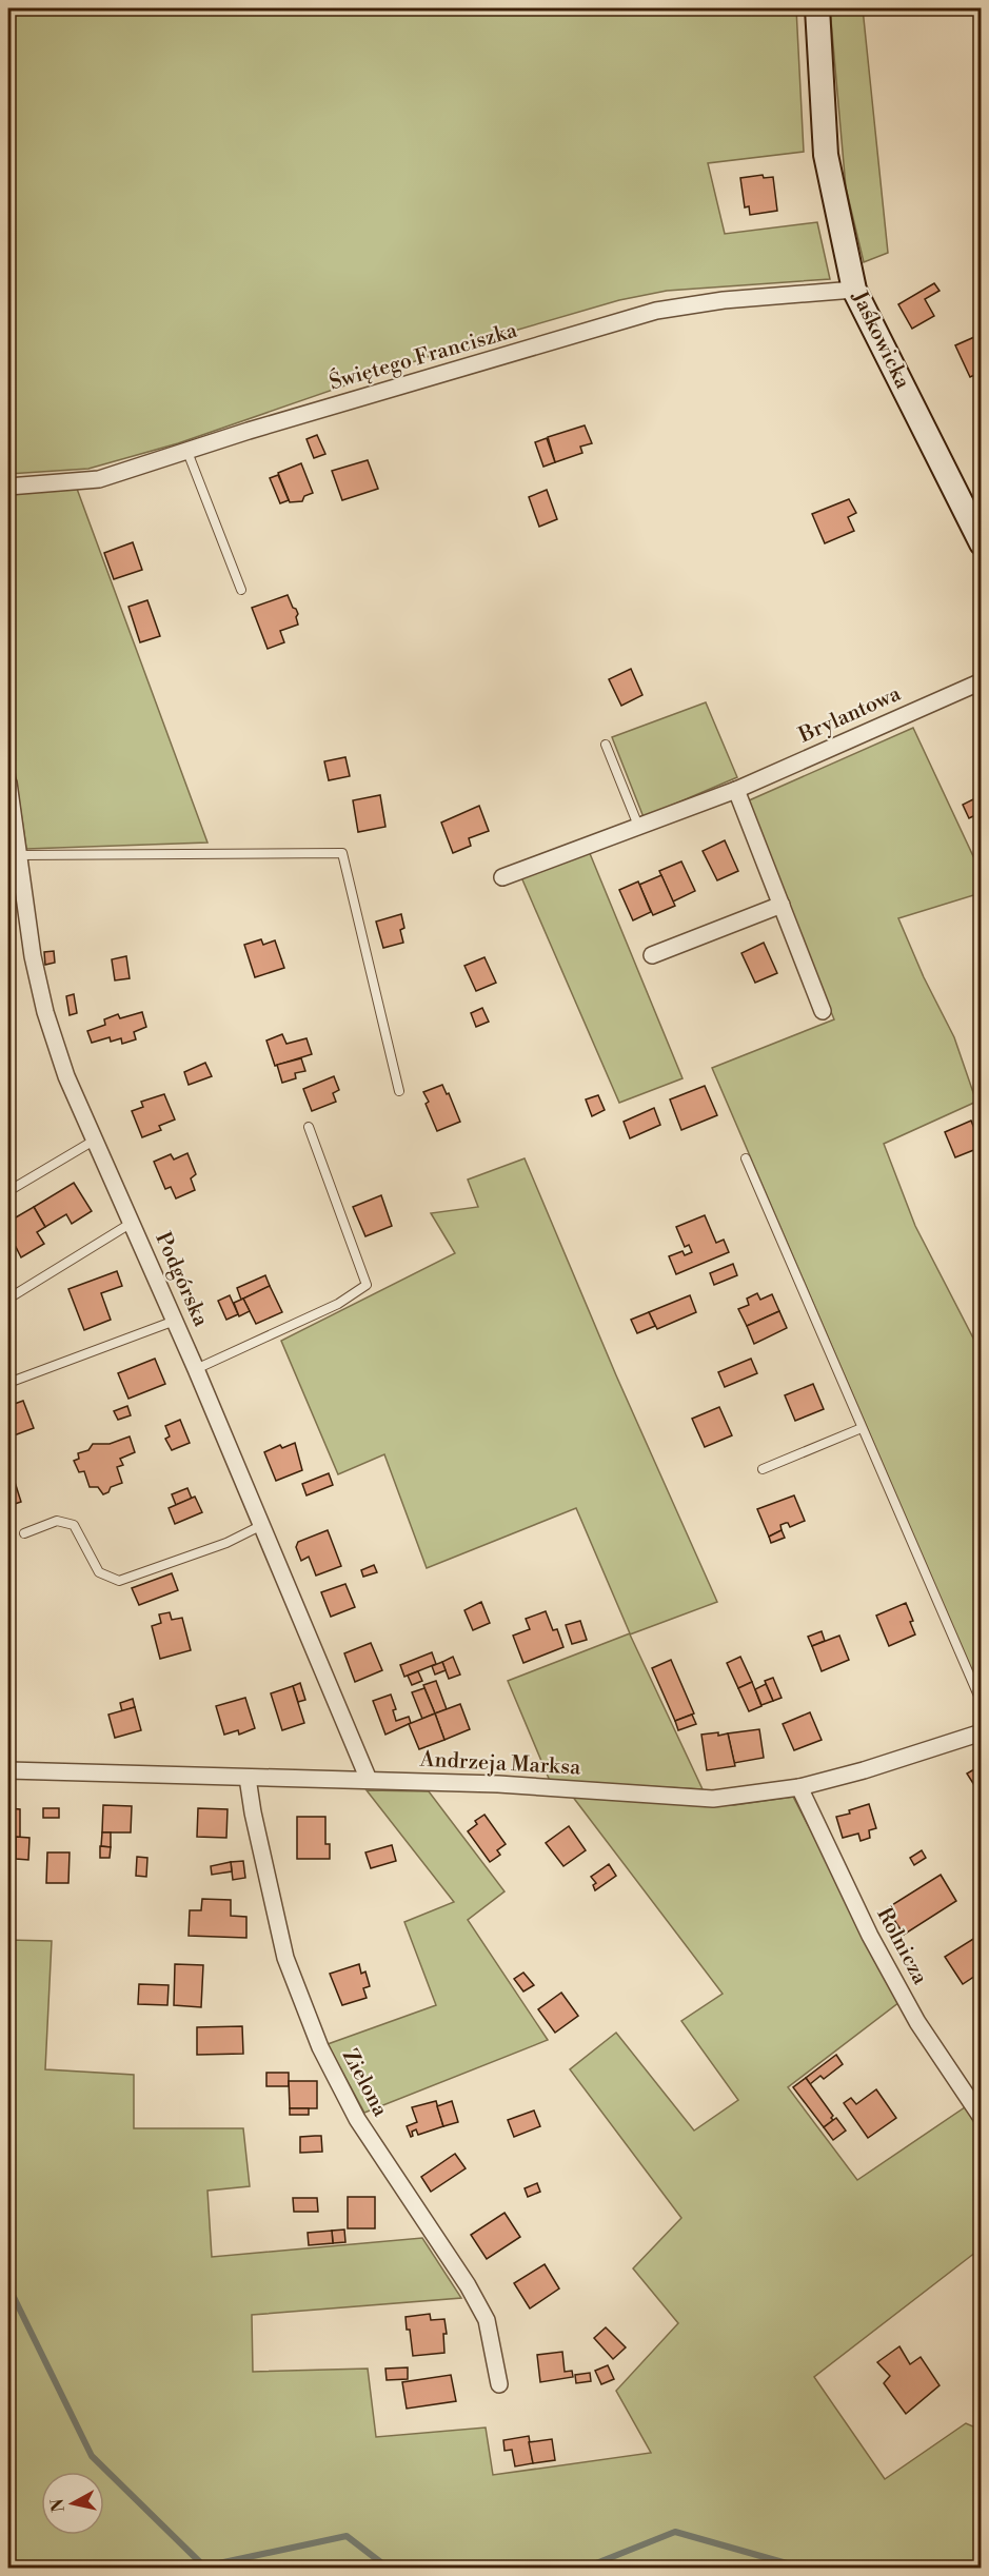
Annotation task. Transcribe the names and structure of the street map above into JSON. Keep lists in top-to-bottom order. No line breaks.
{"streets":{"street":["Jaśkowicka","Świętego Franciszka","Brylantowa","Podgórska","Andrzeja Marksa","Rolnicza","Zielona"]},"crossings":[["Jaśkowicka","Świętego Franciszka"],["Podgórska","Andrzeja Marksa"],["Andrzeja Marksa","Rolnicza"],["Andrzeja Marksa","Zielona"]],"north":"left"}
